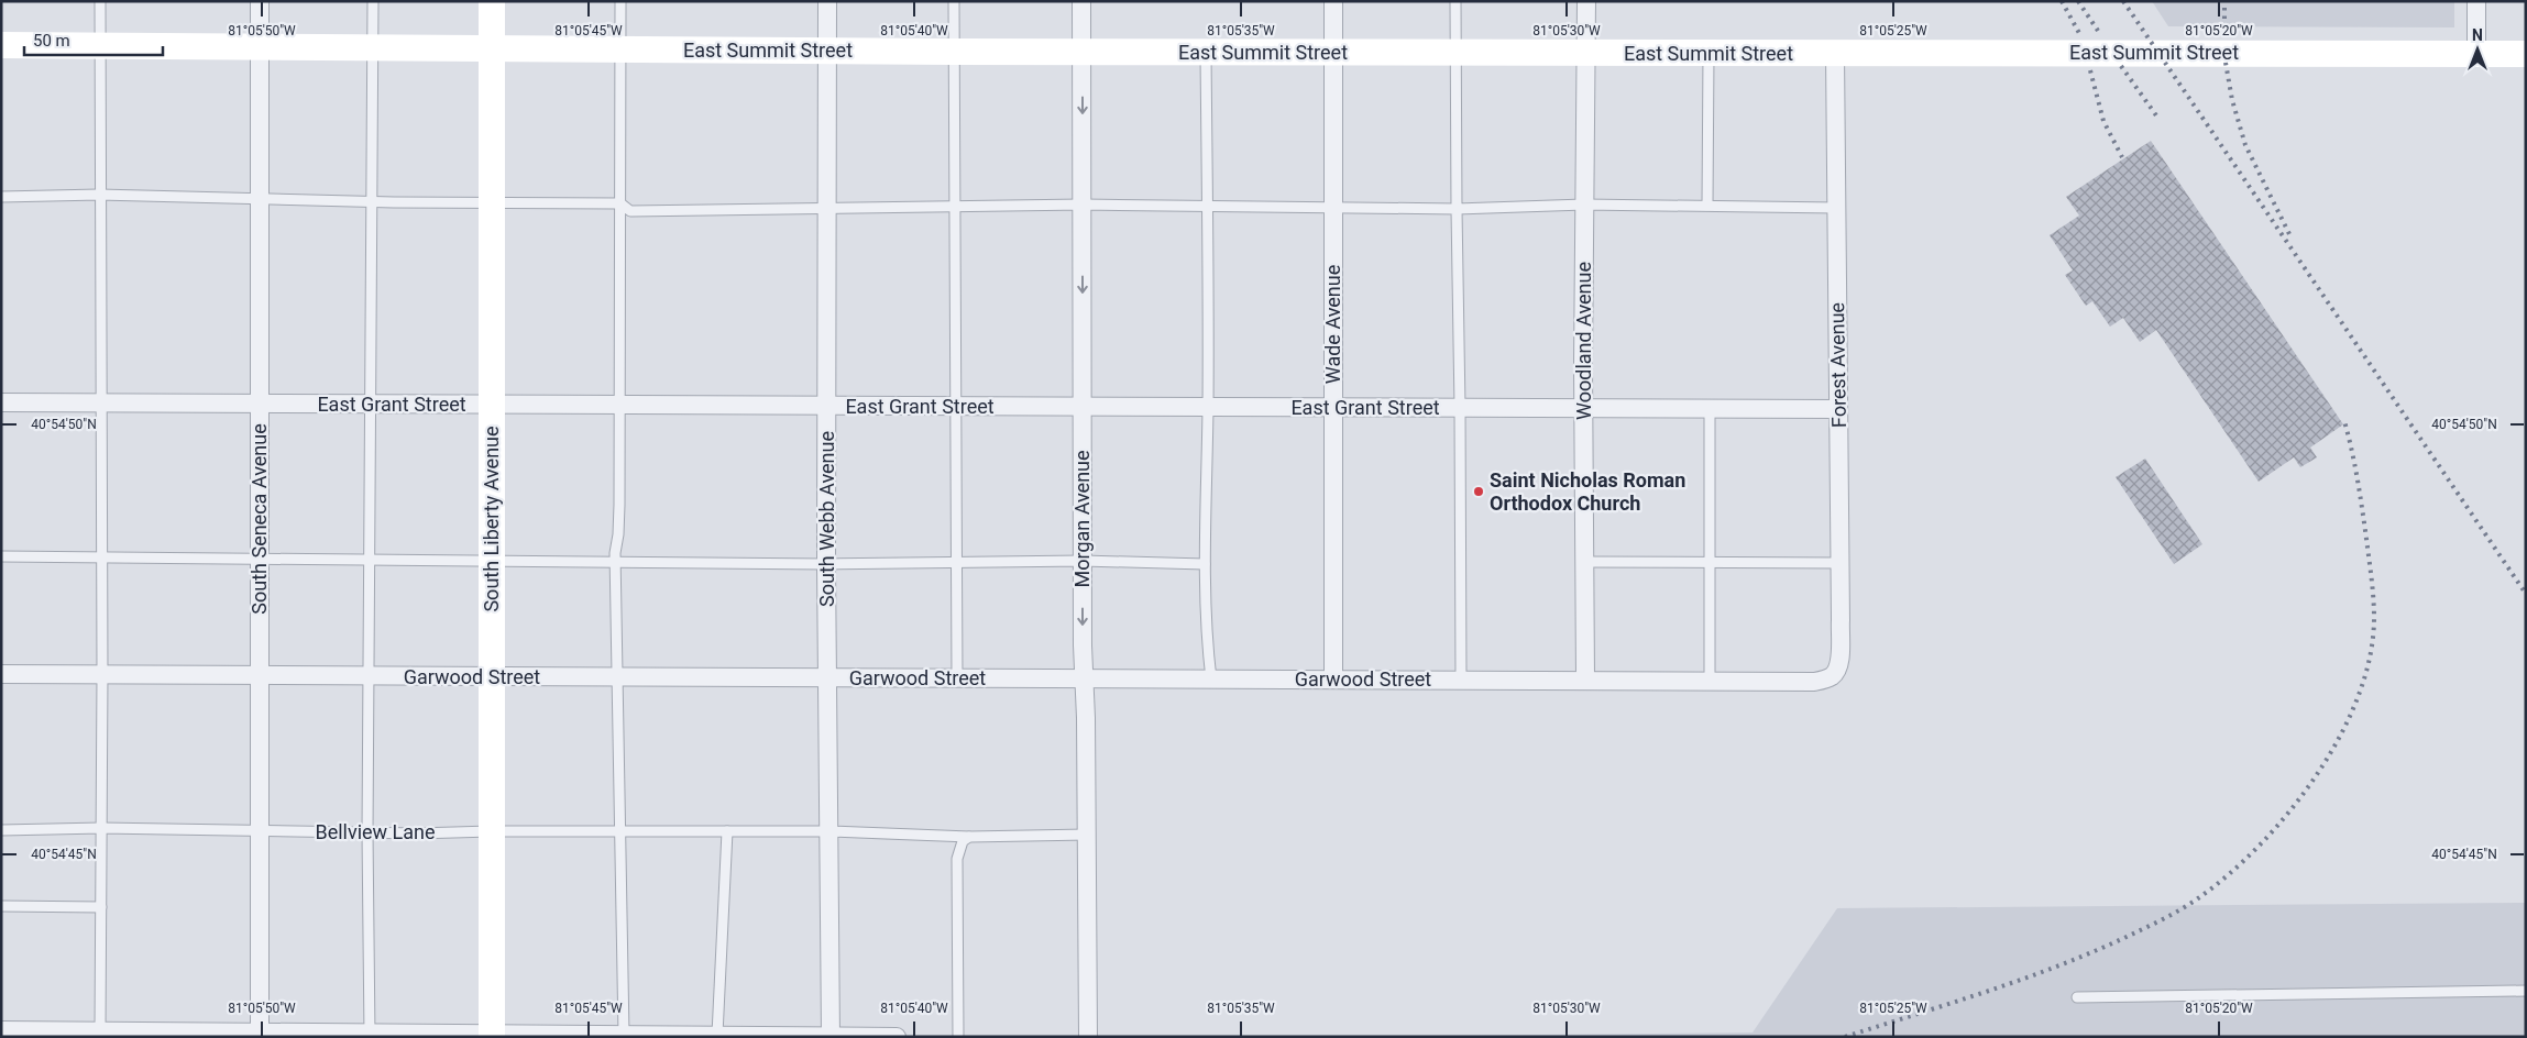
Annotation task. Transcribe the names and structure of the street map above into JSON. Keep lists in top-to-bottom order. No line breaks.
{"streets":{"street":["East Summit Street","Wade Avenue","Woodland Avenue","Forest Avenue","East Grant Street","South Seneca Avenue","South Liberty Avenue","South Webb Avenue","Morgan Avenue","Garwood Street"],"lane":["Bellview Lane"]},"crossings":[["East Summit Street","Wade Avenue"],["East Summit Street","Woodland Avenue"],["East Summit Street","Forest Avenue"],["East Summit Street","South Seneca Avenue"],["East Summit Street","South Liberty Avenue"],["East Summit Street","South Webb Avenue"],["East Summit Street","Morgan Avenue"],["Wade Avenue","East Grant Street"],["Wade Avenue","Garwood Street"],["Woodland Avenue","East Grant Street"],["Woodland Avenue","Garwood Street"],["Forest Avenue","East Grant Street"],["Forest Avenue","Garwood Street"],["East Grant Street","South Seneca Avenue"],["East Grant Street","South Liberty Avenue"],["East Grant Street","South Webb Avenue"],["East Grant Street","Morgan Avenue"],["South Seneca Avenue","Garwood Street"],["South Seneca Avenue","Bellview Lane"],["South Liberty Avenue","Garwood Street"],["South Liberty Avenue","Bellview Lane"],["South Webb Avenue","Garwood Street"],["South Webb Avenue","Bellview Lane"],["Morgan Avenue","Garwood Street"],["Morgan Avenue","Bellview Lane"]],"one_way":["Morgan Avenue"],"places":["Saint Nicholas Roman Orthodox Church"],"scale_bar":"50 m","north":"top","coordinates":["81°05'50\"W","81°05'45\"W","81°05'40\"W","81°05'35\"W","81°05'30\"W","81°05'25\"W","81°05'20\"W","40°54'50\"N","40°54'45\"N"]}
